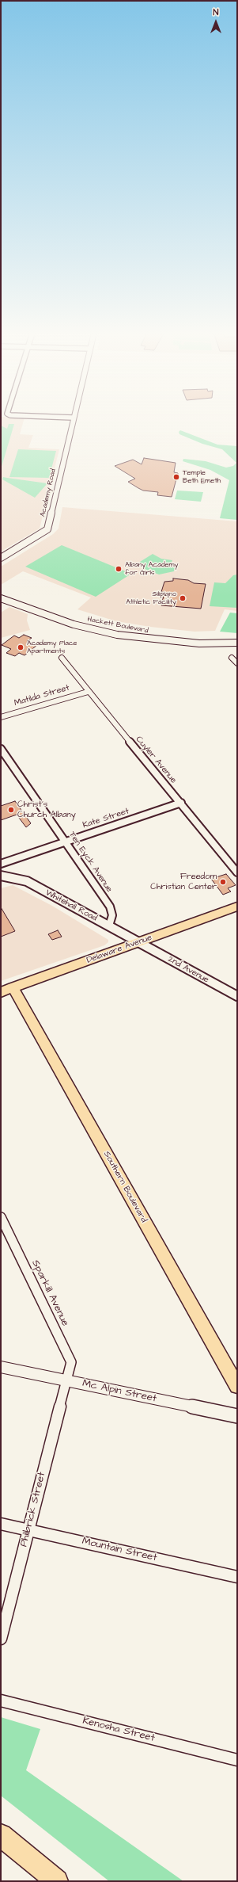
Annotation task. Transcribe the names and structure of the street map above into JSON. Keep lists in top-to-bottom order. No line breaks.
{"streets":{"main road":["Delaware Avenue","Southern Boulevard"],"street":["Academy Road","Hackett Boulevard","Matilda Street","Cuyler Avenue","Kate Street","Ten Eyck Avenue","Whitehall Road","2nd Avenue","Sparkill Avenue","Mc Alpin Street","Philbrick Street","Mountain Street","Kenosha Street"]},"crossings":[["Matilda Street","Cuyler Avenue"],["Cuyler Avenue","Kate Street"],["Kate Street","Ten Eyck Avenue"],["Ten Eyck Avenue","Whitehall Road"],["Whitehall Road","Delaware Avenue"],["Whitehall Road","2nd Avenue"],["Delaware Avenue","2nd Avenue"],["Delaware Avenue","Southern Boulevard"],["Sparkill Avenue","Mc Alpin Street"],["Sparkill Avenue","Philbrick Street"],["Mc Alpin Street","Philbrick Street"],["Philbrick Street","Mountain Street"]],"places":["Temple Beth Emeth","Albany Academy for Girls","Silipigno Athletic Facility","Academy Place Apartments","Christ’s Church Albany","Freedom Christian Center"],"north":"top"}
